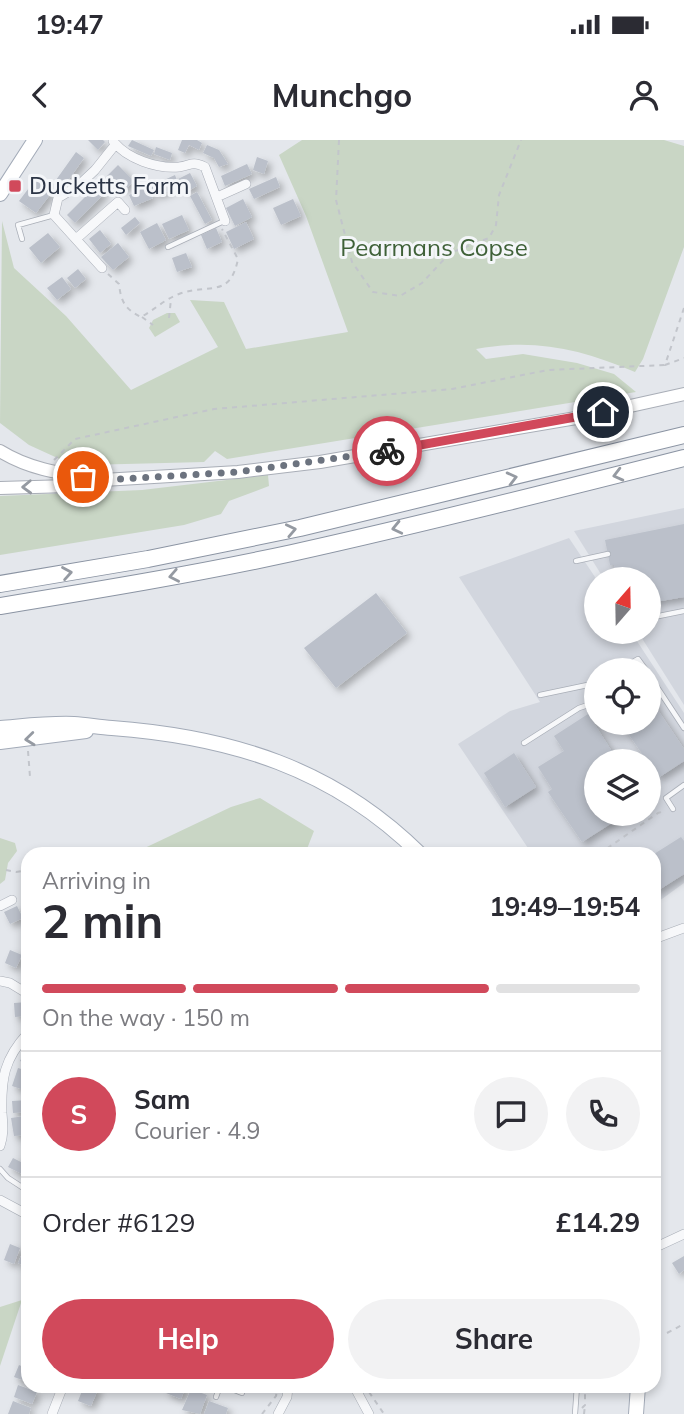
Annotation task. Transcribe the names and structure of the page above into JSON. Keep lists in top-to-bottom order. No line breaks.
{"parks":["Pearmans Copse"],"places":{"transit":["Ducketts Farm"]},"north":"top","page":{"status":"19:47","header":"Munchgo","heading":["2 min","Arriving in","19:49–19:54"],"panel":["Sam","Courier · 4.9","Order #6129","£14.29"],"bar":"On the way · 150 m","round":"S","buttons":["Help","Share"]}}
